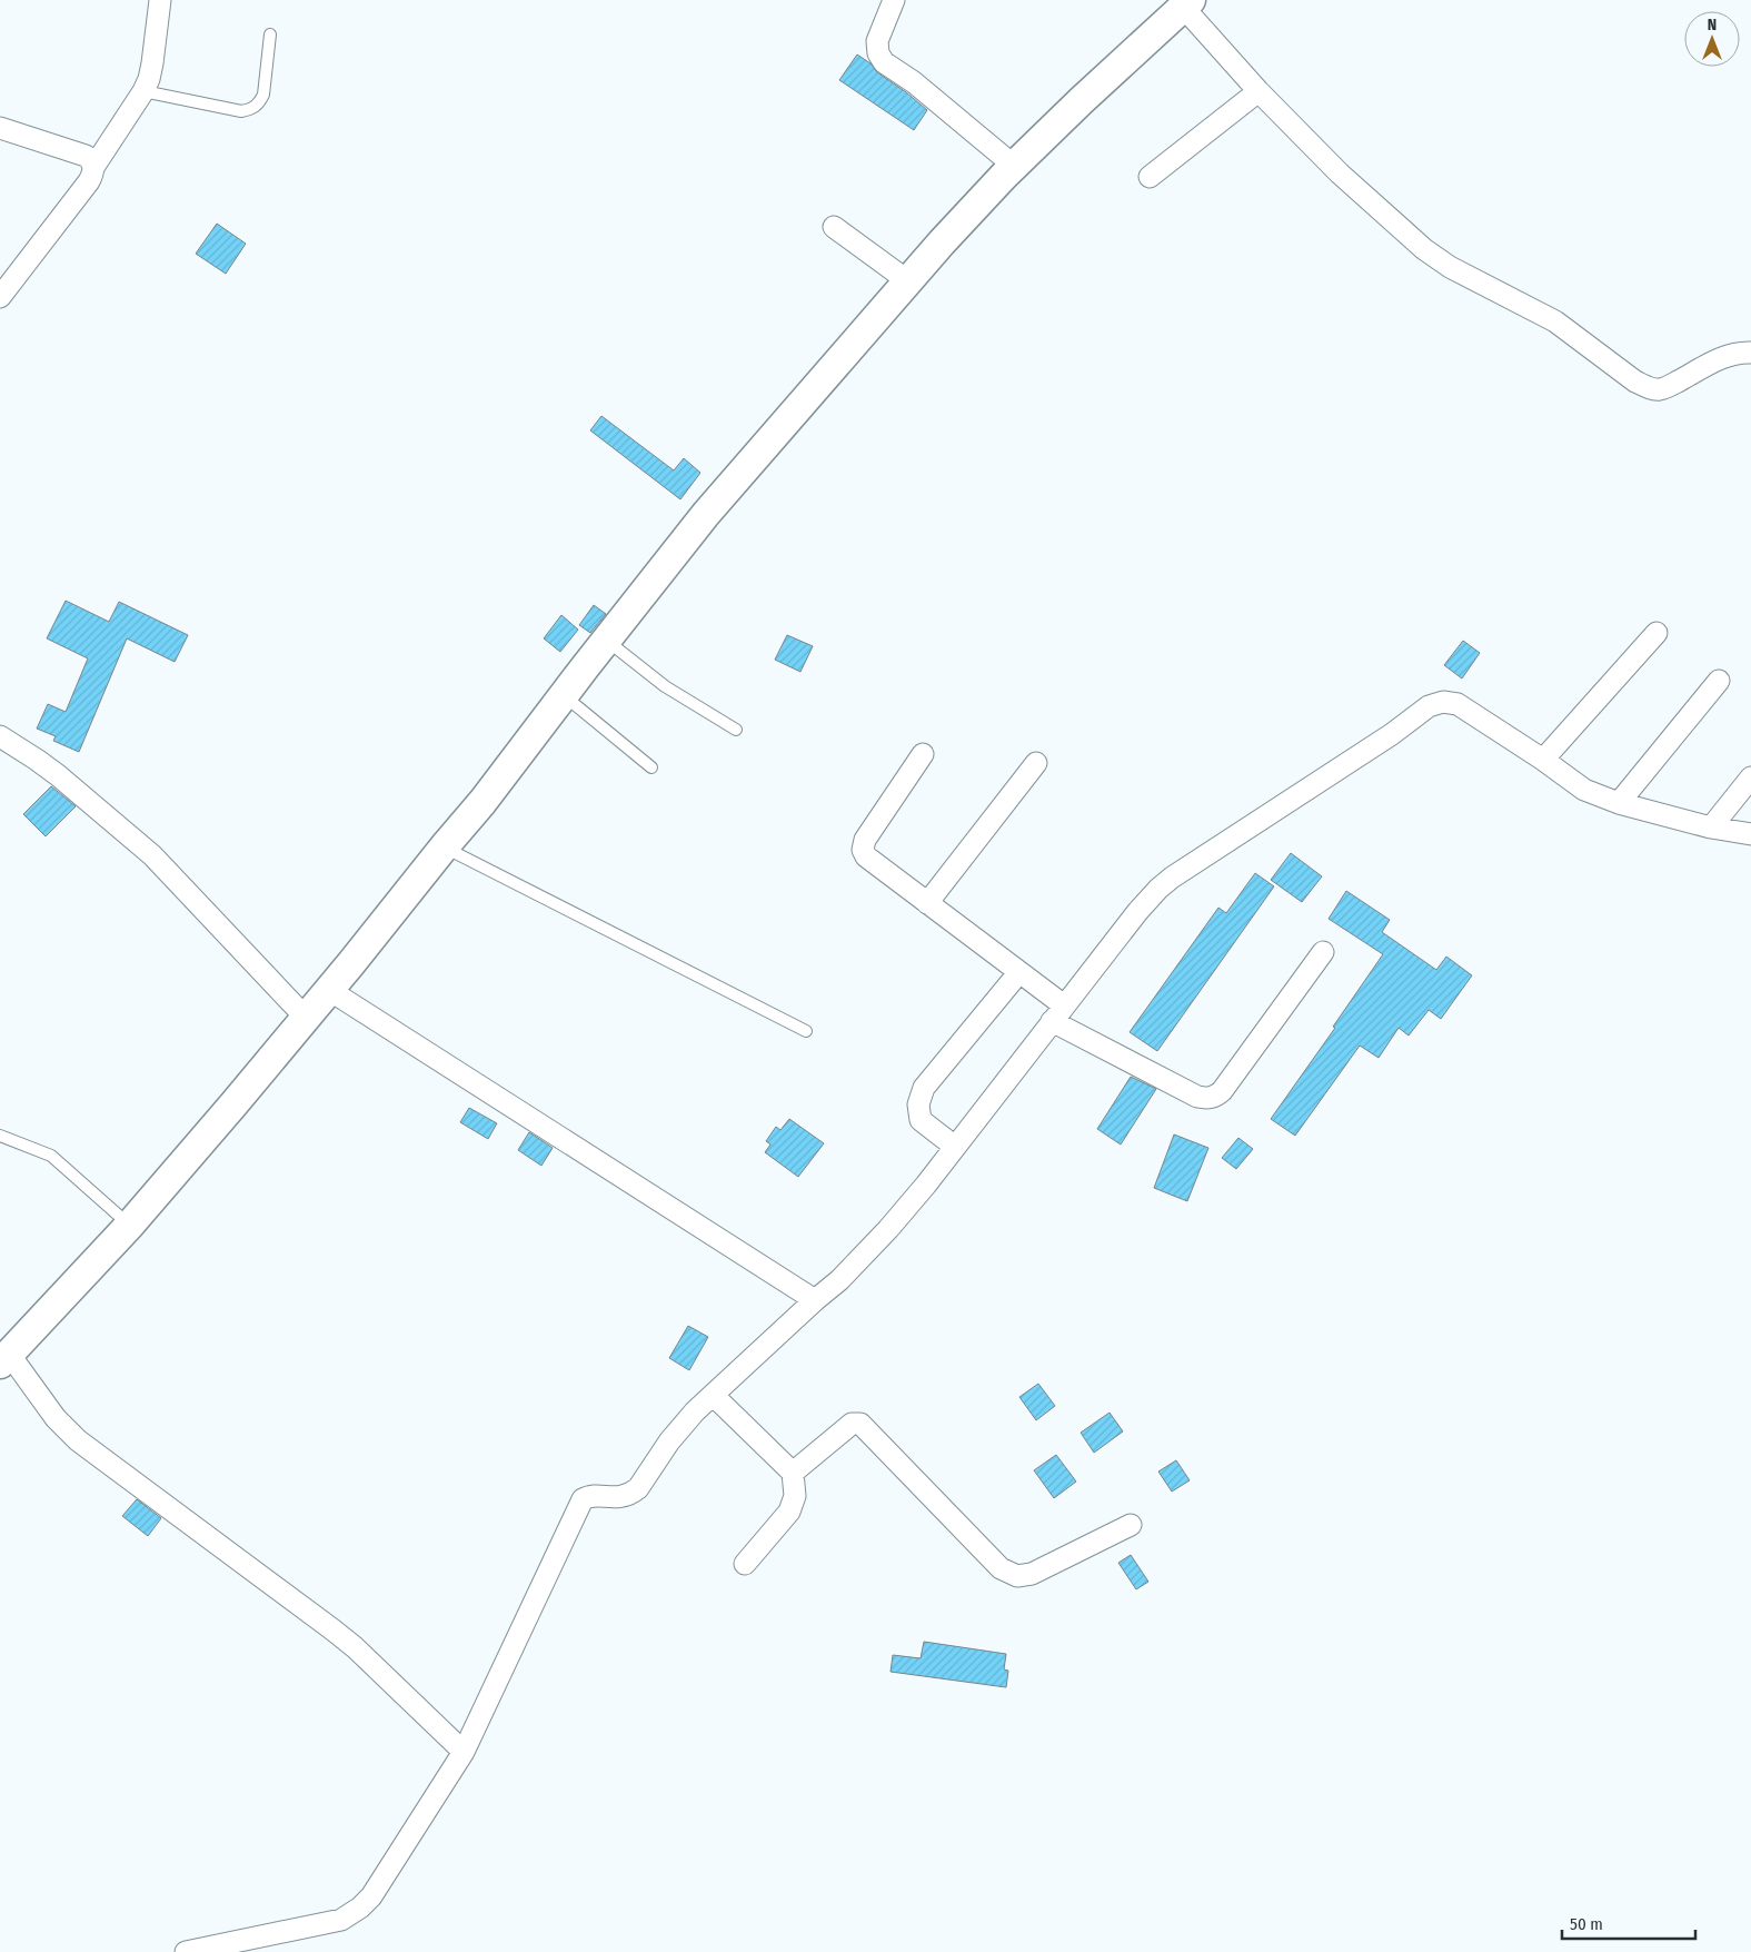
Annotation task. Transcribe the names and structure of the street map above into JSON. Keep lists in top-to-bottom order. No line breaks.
{"scale_bar":"50 m","north":"top"}
